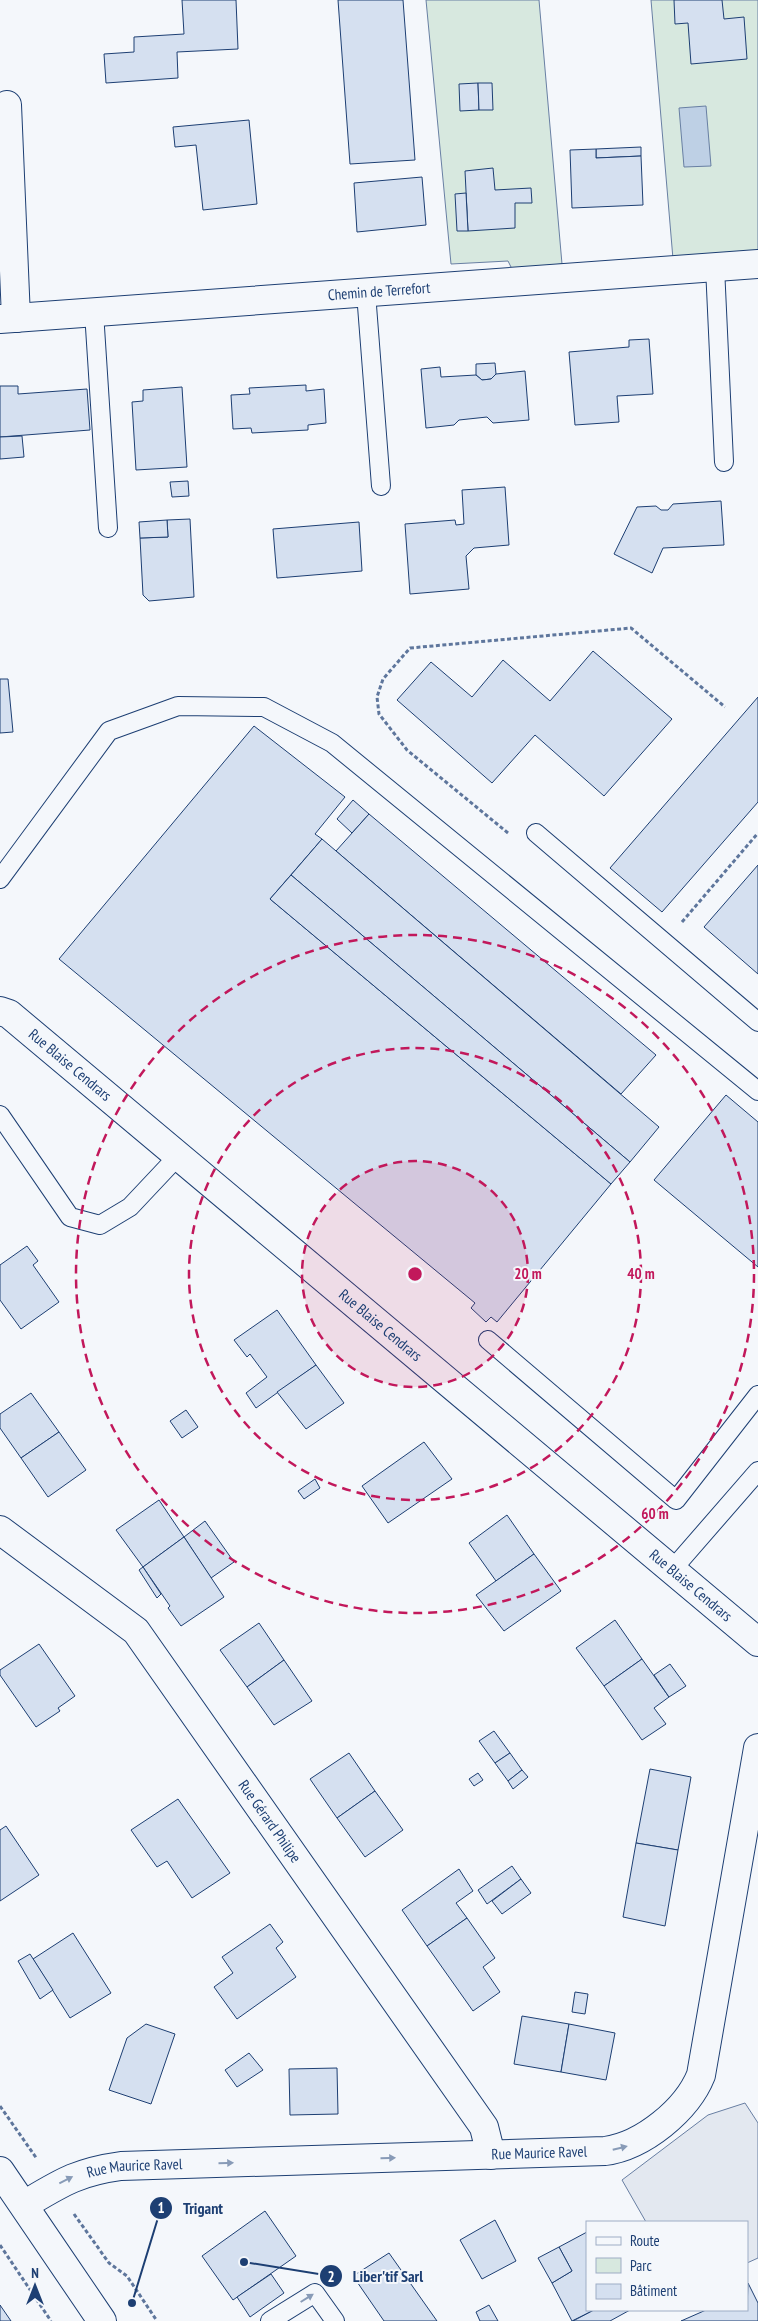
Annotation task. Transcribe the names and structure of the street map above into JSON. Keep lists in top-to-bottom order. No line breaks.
{"streets":{"street":["Chemin de Terrefort","Rue Blaise Cendrars","Rue Gérard Philipe","Rue Maurice Ravel"]},"crossings":[["Rue Gérard Philipe","Rue Maurice Ravel"]],"one_way":["Rue Maurice Ravel"],"places":["Liber'tif Sarl","Trigant"],"legend":["Route","Parc","Bâtiment"],"north":"top","rings":["20 m","40 m","60 m"]}
